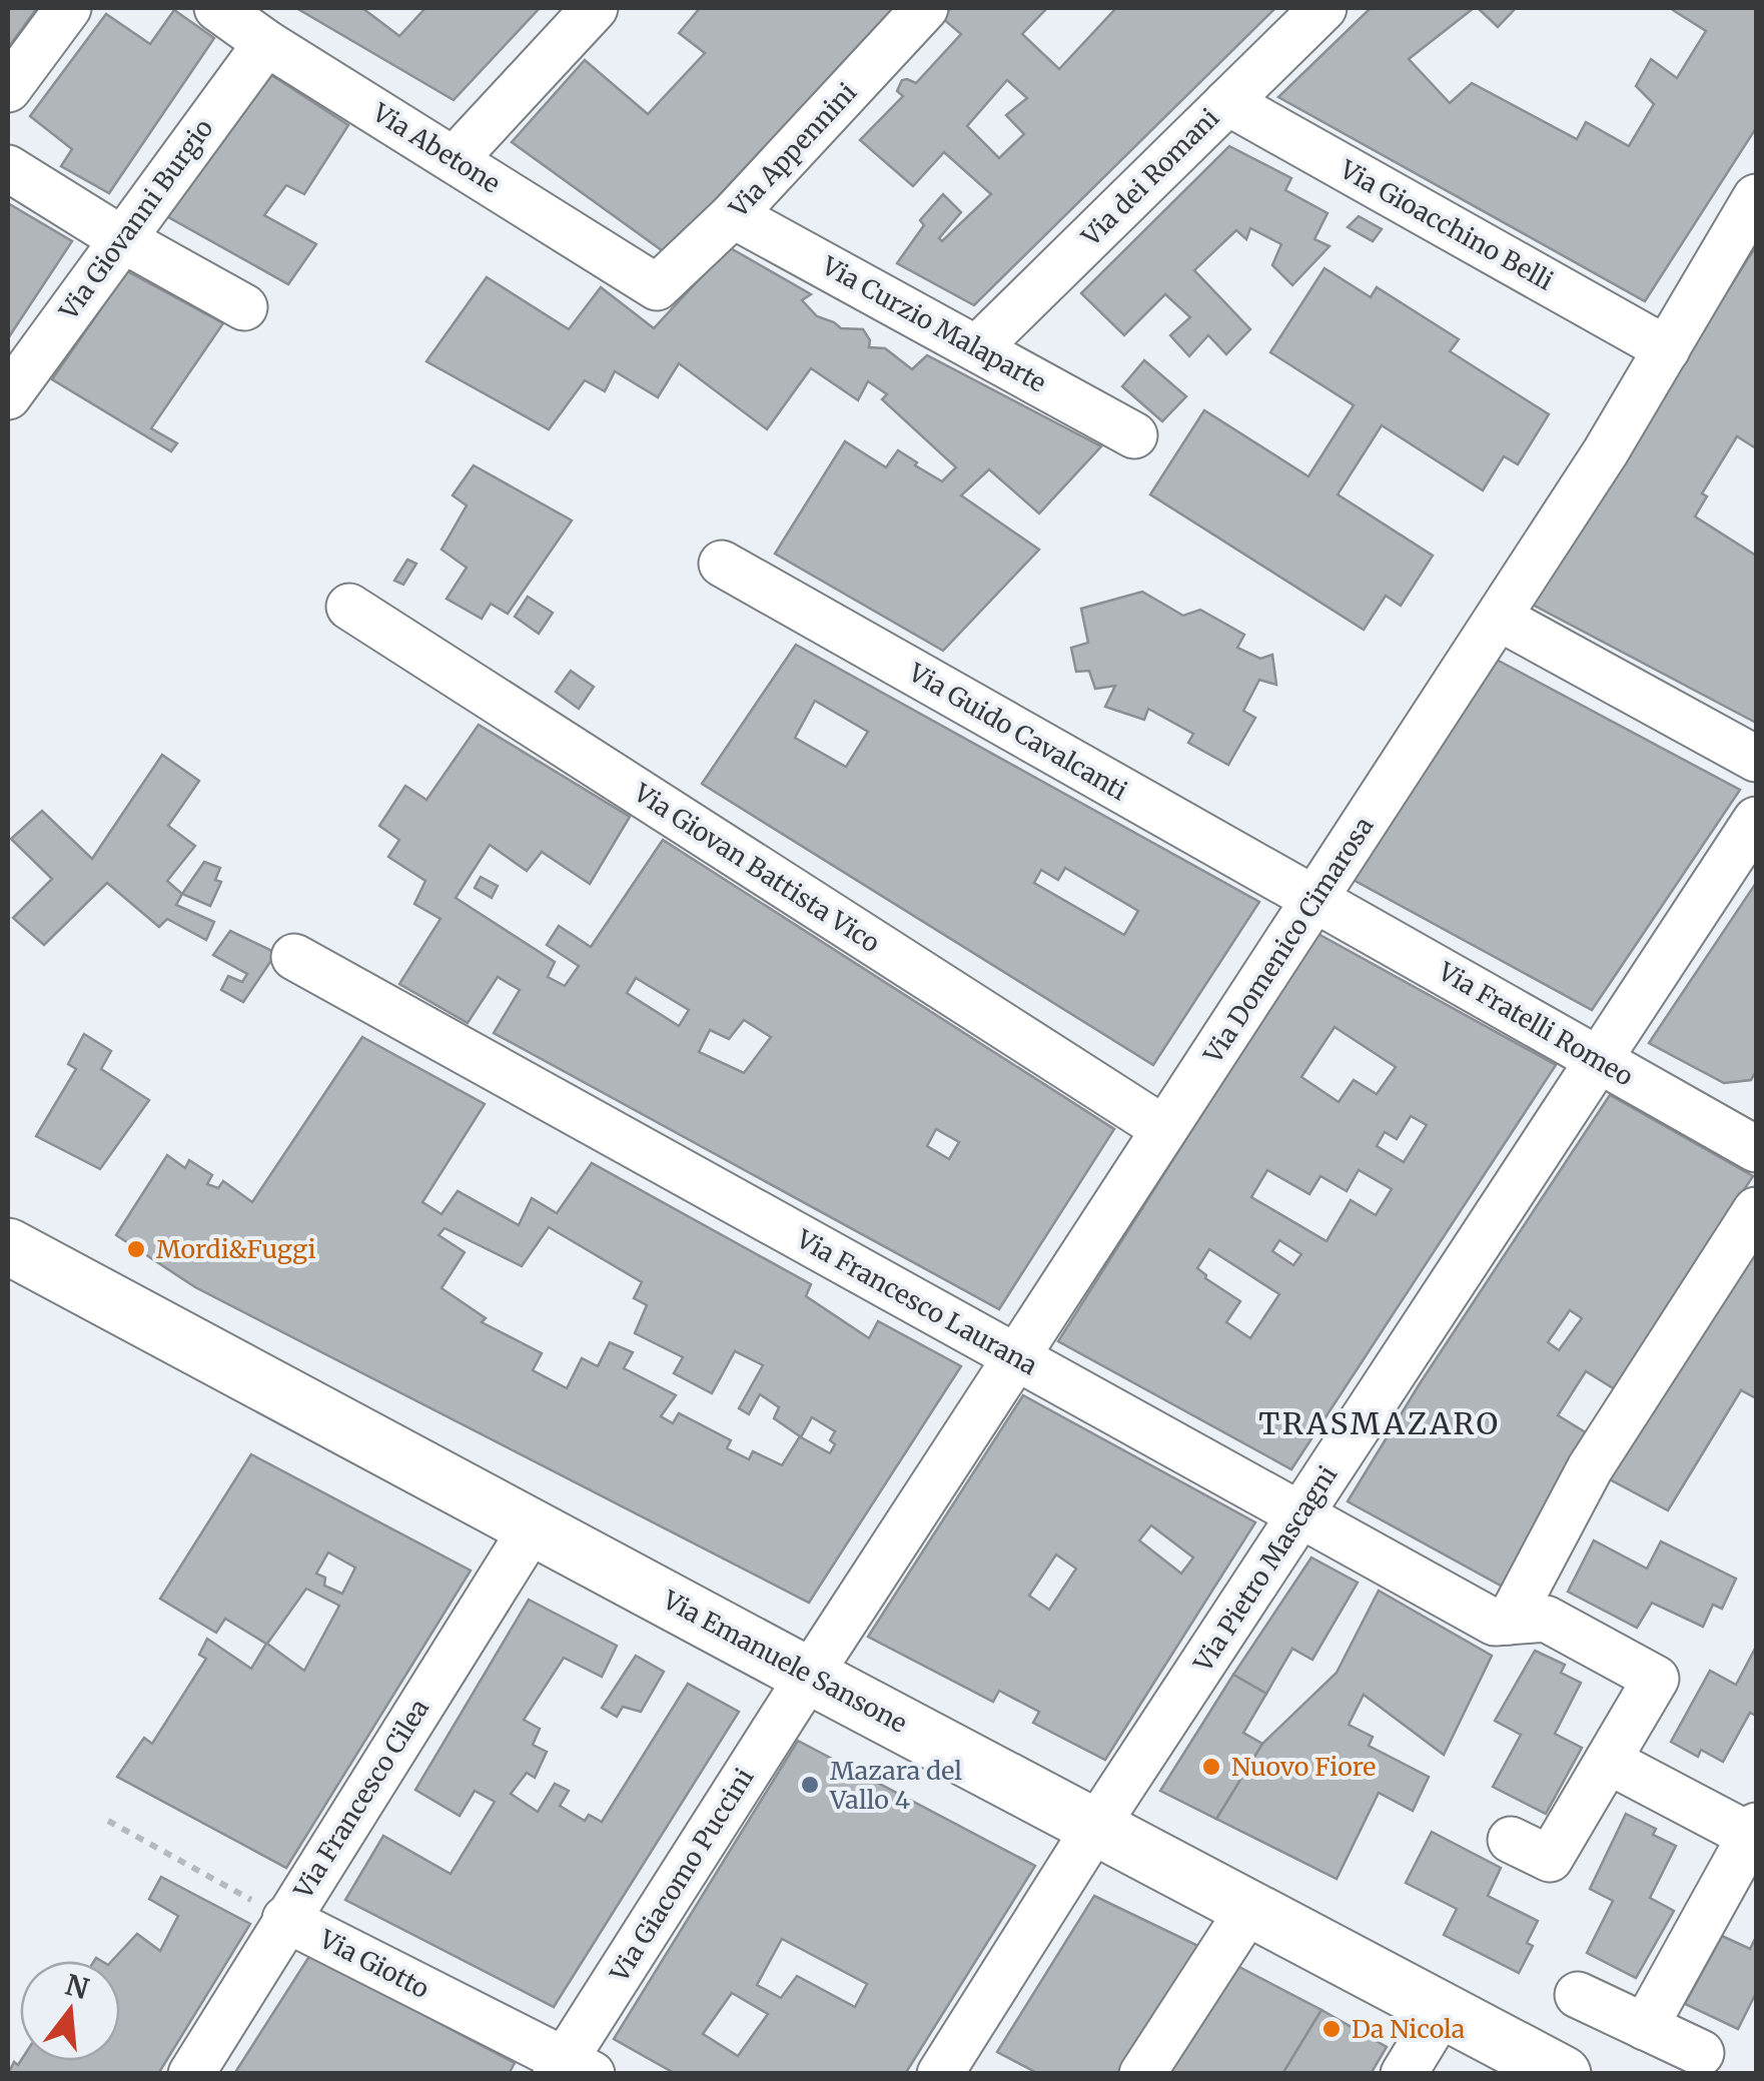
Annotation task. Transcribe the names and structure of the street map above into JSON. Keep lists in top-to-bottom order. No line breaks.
{"streets":{"street":["Via Abetone","Via Appennini","Via dei Romani","Via Giovanni Burgio","Via Gioacchino Belli","Via Curzio Malaparte","Via Guido Cavalcanti","Via Giovan Battista Vico","Via Domenico Cimarosa","Via Fratelli Romeo","Via Francesco Laurana","Via Pietro Mascagni","Via Emanuele Sansone","Via Francesco Cilea","Via Giacomo Puccini","Via Giotto"]},"crossings":[["Via Abetone","Via Appennini"],["Via Abetone","Via Giovanni Burgio"],["Via Appennini","Via Curzio Malaparte"],["Via dei Romani","Via Gioacchino Belli"],["Via dei Romani","Via Curzio Malaparte"],["Via Gioacchino Belli","Via Domenico Cimarosa"],["Via Guido Cavalcanti","Via Domenico Cimarosa"],["Via Guido Cavalcanti","Via Fratelli Romeo"],["Via Giovan Battista Vico","Via Domenico Cimarosa"],["Via Domenico Cimarosa","Via Fratelli Romeo"],["Via Domenico Cimarosa","Via Francesco Laurana"],["Via Domenico Cimarosa","Via Emanuele Sansone"],["Via Domenico Cimarosa","Via Giacomo Puccini"],["Via Fratelli Romeo","Via Pietro Mascagni"],["Via Francesco Laurana","Via Pietro Mascagni"],["Via Pietro Mascagni","Via Emanuele Sansone"],["Via Emanuele Sansone","Via Francesco Cilea"],["Via Emanuele Sansone","Via Giacomo Puccini"],["Via Francesco Cilea","Via Giotto"],["Via Giacomo Puccini","Via Giotto"]],"districts":["TRASMAZARO"],"places":["Mordi&Fuggi","Nuovo Fiore","Mazara del Vallo 4","Da Nicola"],"north":"top"}
